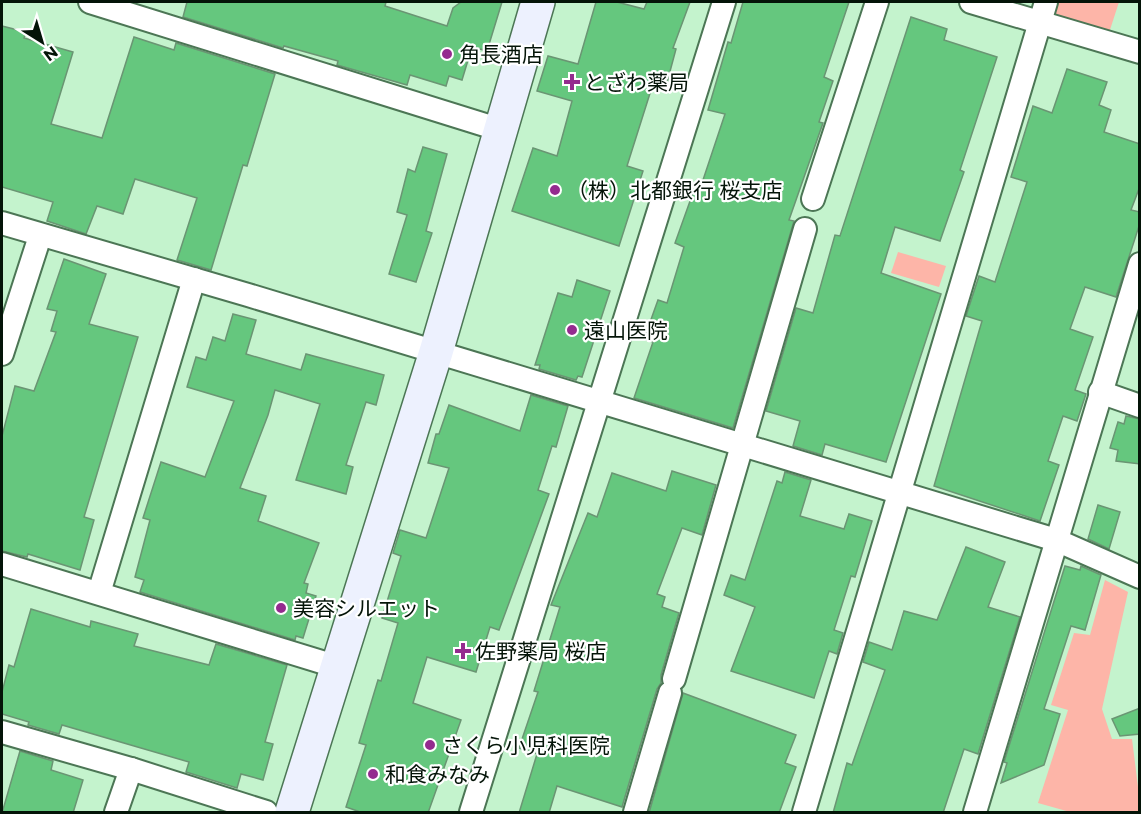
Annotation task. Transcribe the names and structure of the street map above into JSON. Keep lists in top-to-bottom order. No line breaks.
{"places":{"other":["角長酒店","（株）北都銀行 桜支店","遠山医院","美容シルエット","さくら小児科医院","和食みなみ"],"health":["とざわ薬局","佐野薬局 桜店"]},"north":"bottom right"}
